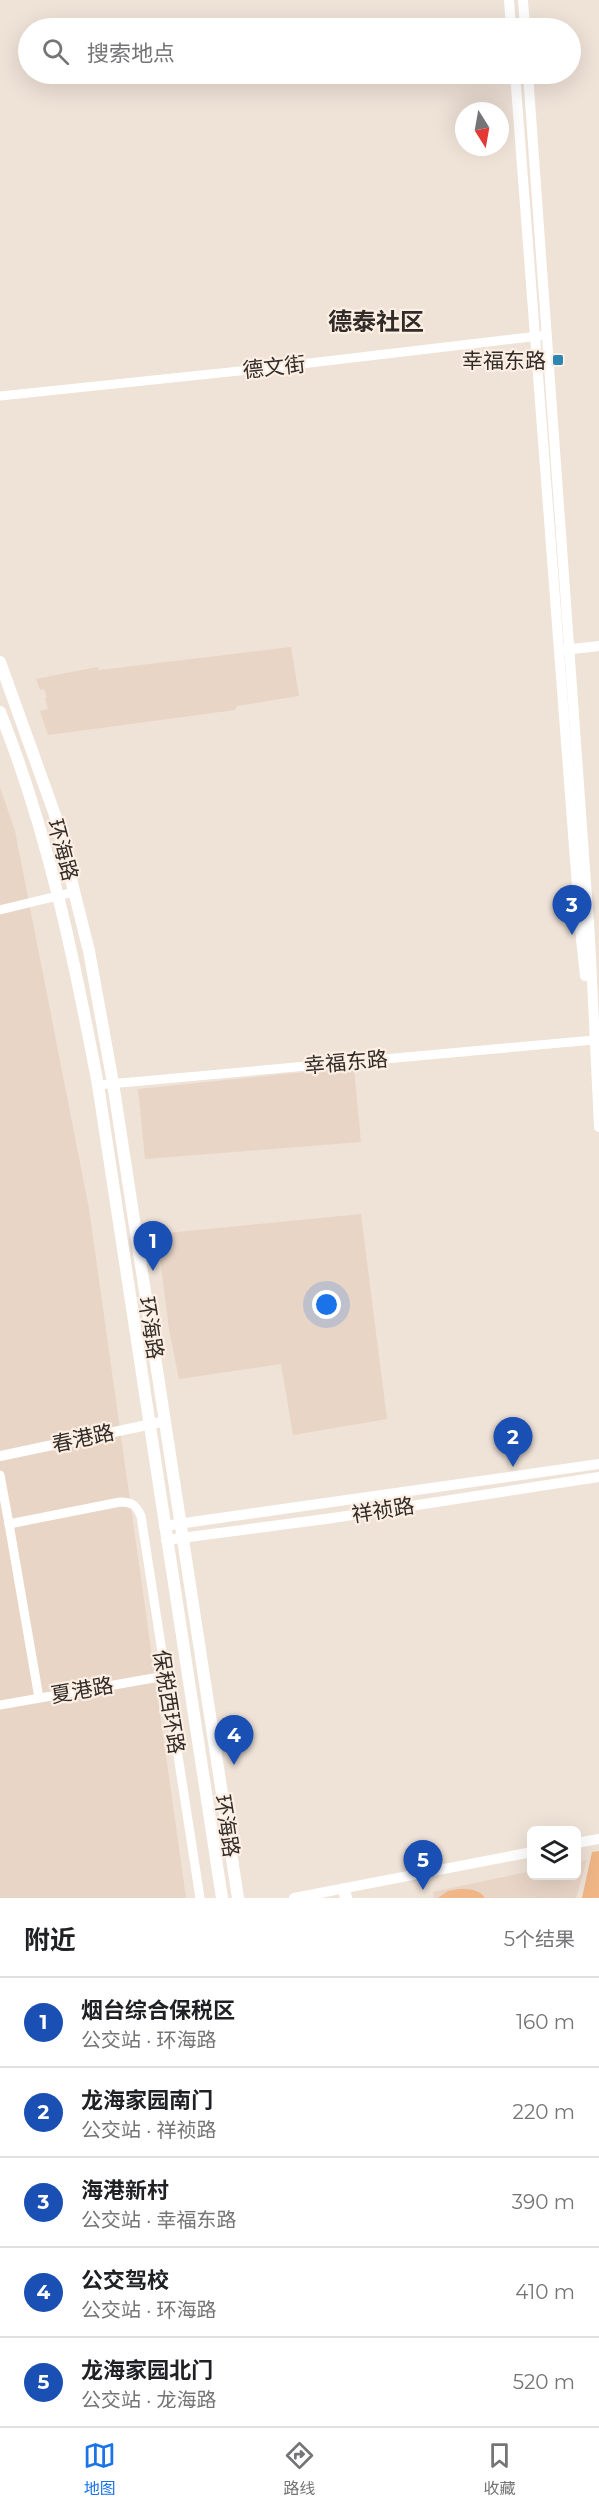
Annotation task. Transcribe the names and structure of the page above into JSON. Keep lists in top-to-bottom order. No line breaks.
{"streets":{"main road":["环海路"],"street":["德文街","幸福东路","春港路","祥祯路","夏港路","保税西环路"]},"crossings":[["环海路","幸福东路"],["环海路","春港路"],["环海路","祥祯路"],["夏港路","保税西环路"]],"districts":["德泰社区"],"places":{"transit":["幸福东路"]},"north":"bottom","page":{"search":"搜索地点","pins":["3","1","2","4","5"],"heading":["附近","5个结果"],"list":[{"mark":"1","name":"烟台综合保税区","note":"公交站 · 环海路","value":"160 m"},{"mark":"2","name":"龙海家园南门","note":"公交站 · 祥祯路","value":"220 m"},{"mark":"3","name":"海港新村","note":"公交站 · 幸福东路","value":"390 m"},{"mark":"4","name":"公交驾校","note":"公交站 · 环海路","value":"410 m"},{"mark":"5","name":"龙海家园北门","note":"公交站 · 龙海路","value":"520 m"}],"nav":["地图","路线","收藏"]}}
